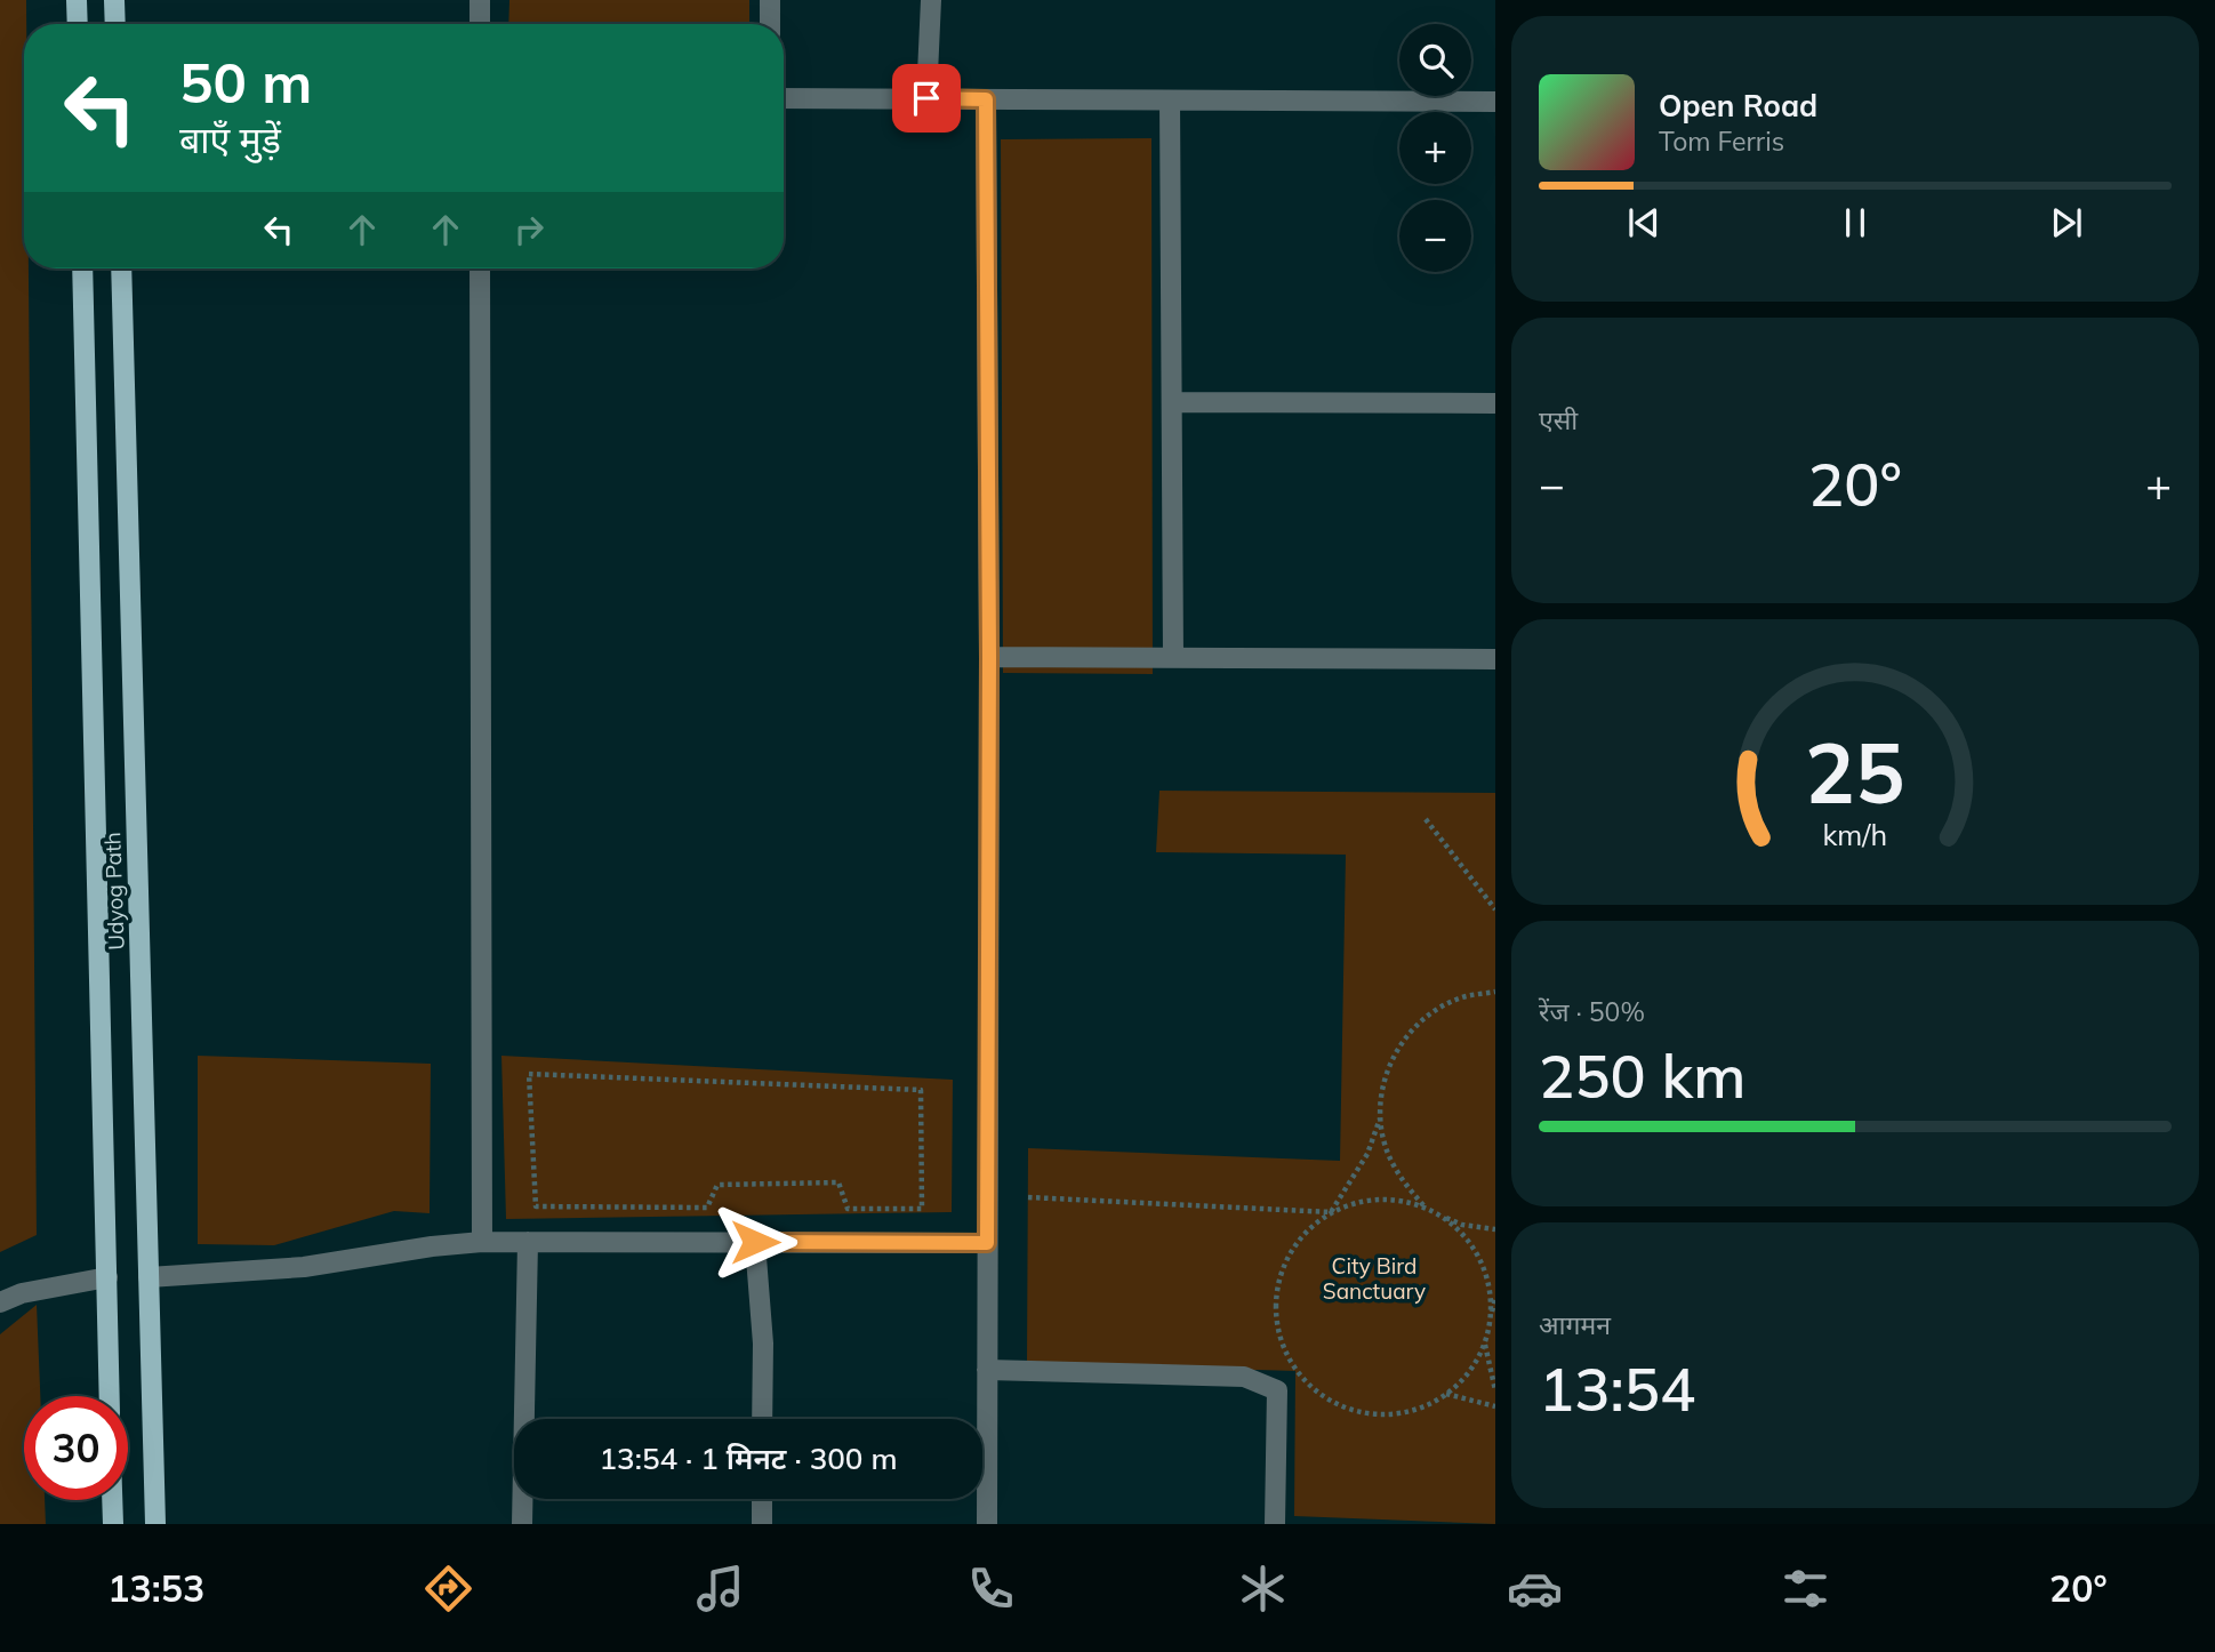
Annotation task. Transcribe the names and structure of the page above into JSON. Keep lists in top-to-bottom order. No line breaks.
{"streets":{"main road":["Udyog Path"]},"parks":["City Bird Sanctuary"],"page":{"map_buttons":["+","−"],"turn":["50 m","बाएँ मुड़ें"],"song":["Open Road","Tom Ferris"],"tile":["एसी",["रेंज · 50%","250 km"],["आगमन","13:54"]],"heat":["−","20°","+"],"limit":"30","trip":"13:54 · 1 मिनट · 300 m","tabs":["13:53","20°"],"gauge":["25","km/h"]}}
